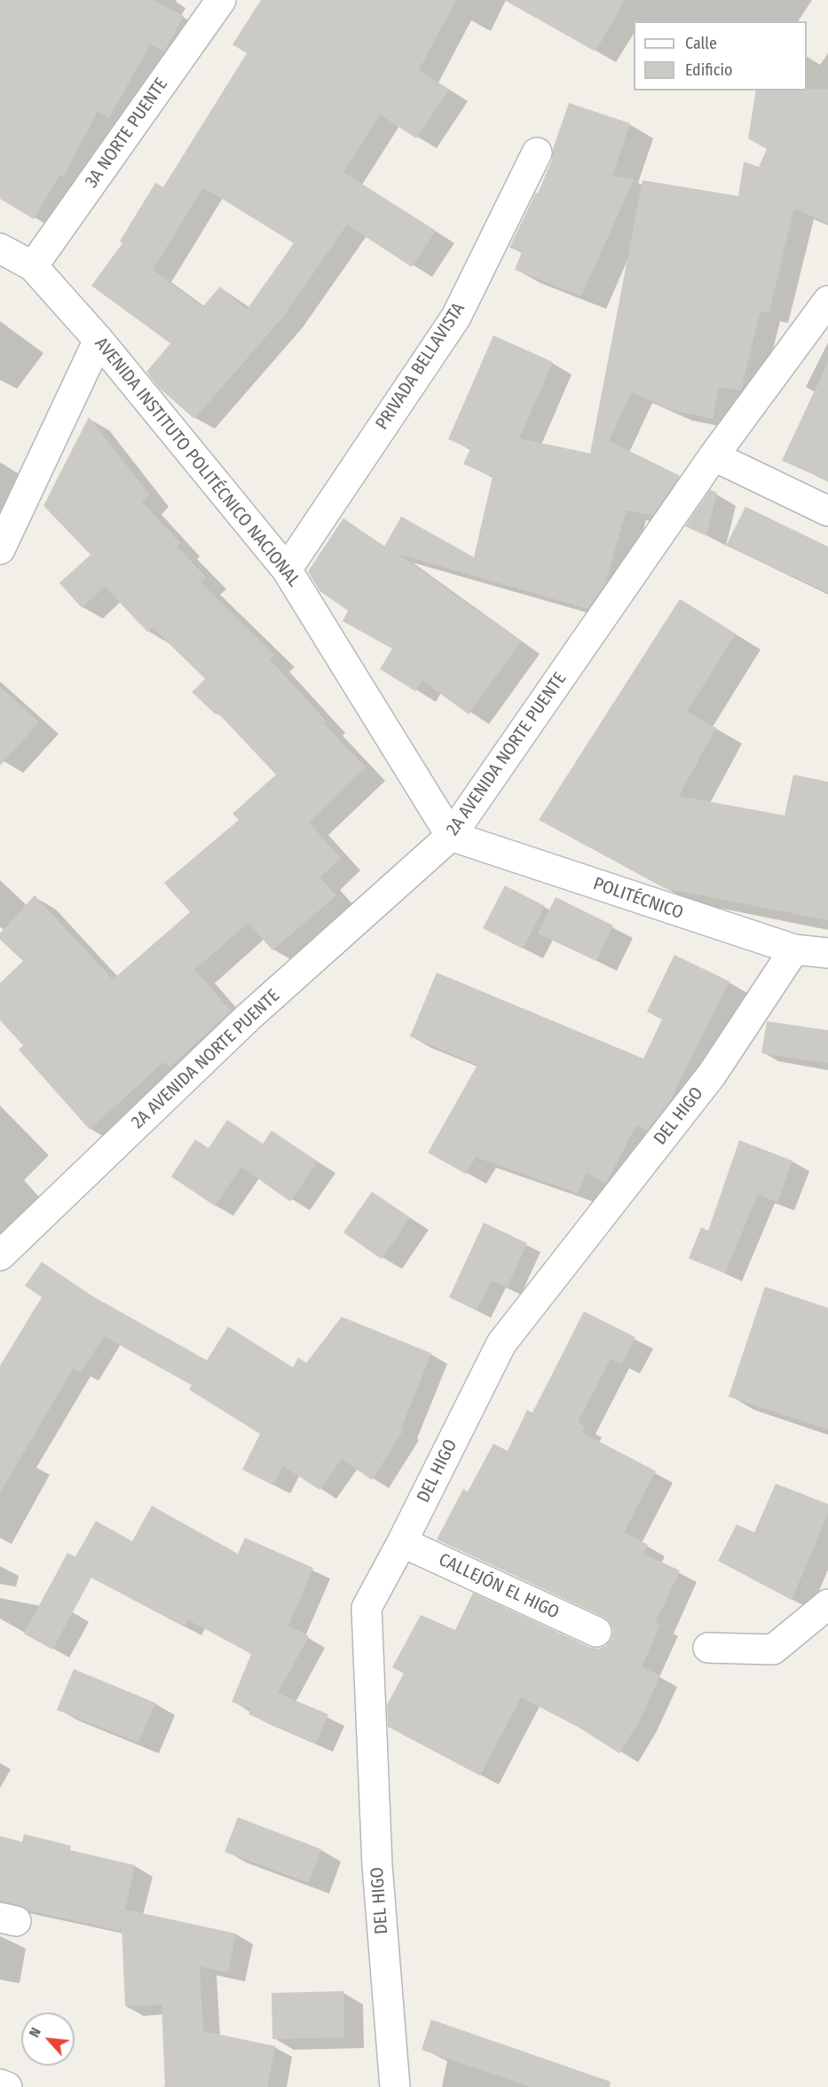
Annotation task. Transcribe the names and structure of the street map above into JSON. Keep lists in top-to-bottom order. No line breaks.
{"streets":{"street":["3A NORTE PUENTE","PRIVADA BELLAVISTA","AVENIDA INSTITUTO POLITÉCNICO NACIONAL","2A AVENIDA NORTE PUENTE","POLITÉCNICO","DEL HIGO","CALLEJÓN EL HIGO"]},"crossings":[["3A NORTE PUENTE","AVENIDA INSTITUTO POLITÉCNICO NACIONAL"],["PRIVADA BELLAVISTA","AVENIDA INSTITUTO POLITÉCNICO NACIONAL"],["AVENIDA INSTITUTO POLITÉCNICO NACIONAL","2A AVENIDA NORTE PUENTE"],["AVENIDA INSTITUTO POLITÉCNICO NACIONAL","POLITÉCNICO"],["2A AVENIDA NORTE PUENTE","POLITÉCNICO"],["POLITÉCNICO","DEL HIGO"],["DEL HIGO","CALLEJÓN EL HIGO"]],"legend":["Calle","Edificio"],"north":"top left"}
